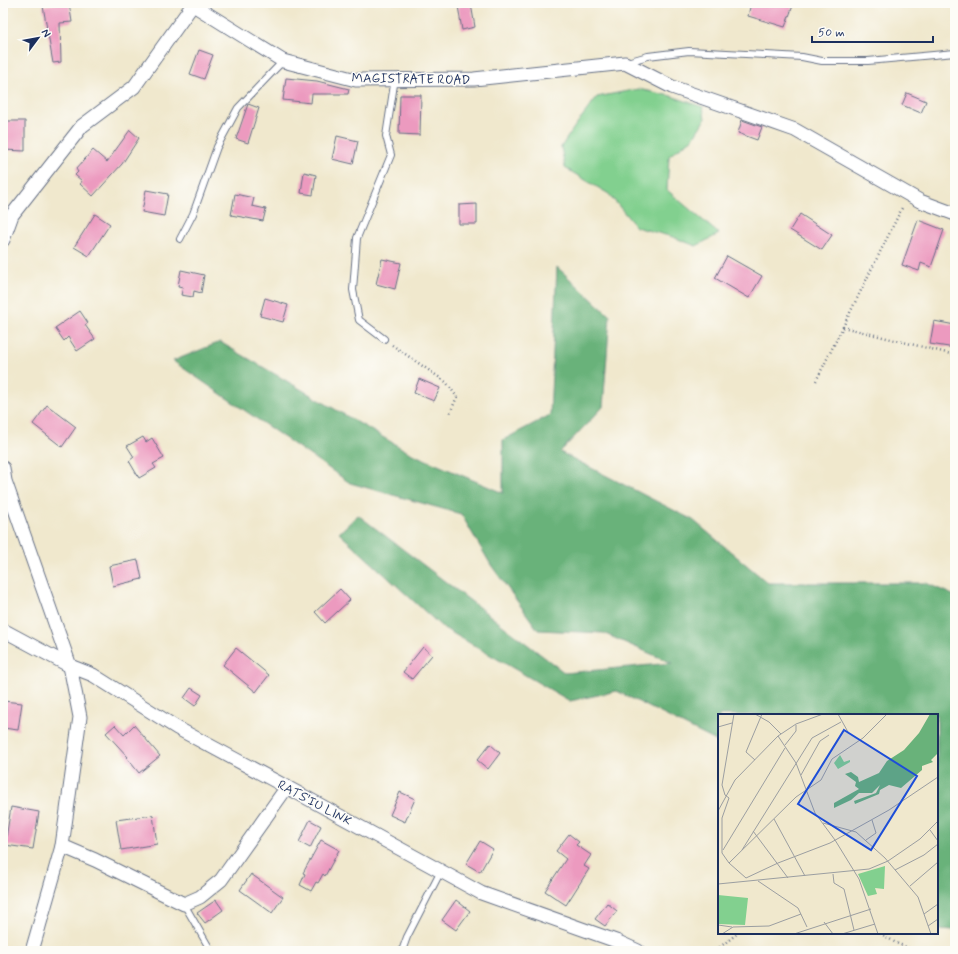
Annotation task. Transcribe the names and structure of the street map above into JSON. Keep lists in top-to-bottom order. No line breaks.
{"streets":{"street":["MAGISTRATE ROAD","RATS'IU LINK"]},"scale_bar":"50 m","north":"top right"}
